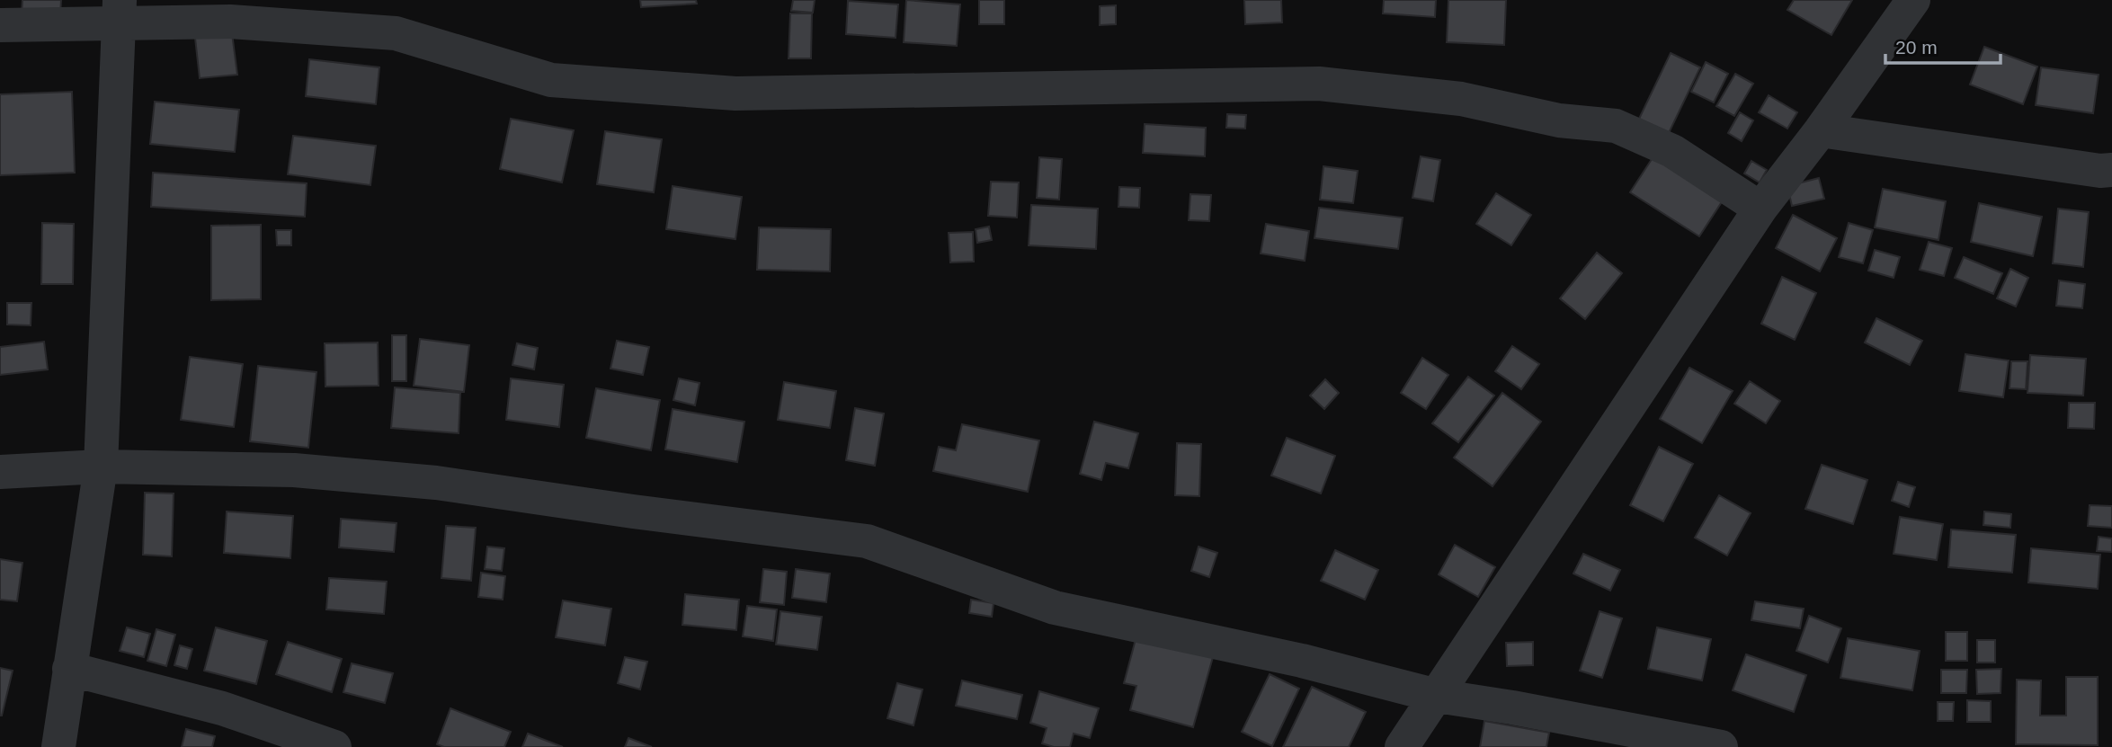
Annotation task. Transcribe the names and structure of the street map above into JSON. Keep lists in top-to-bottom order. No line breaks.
{"scale_bar":"20 m"}
